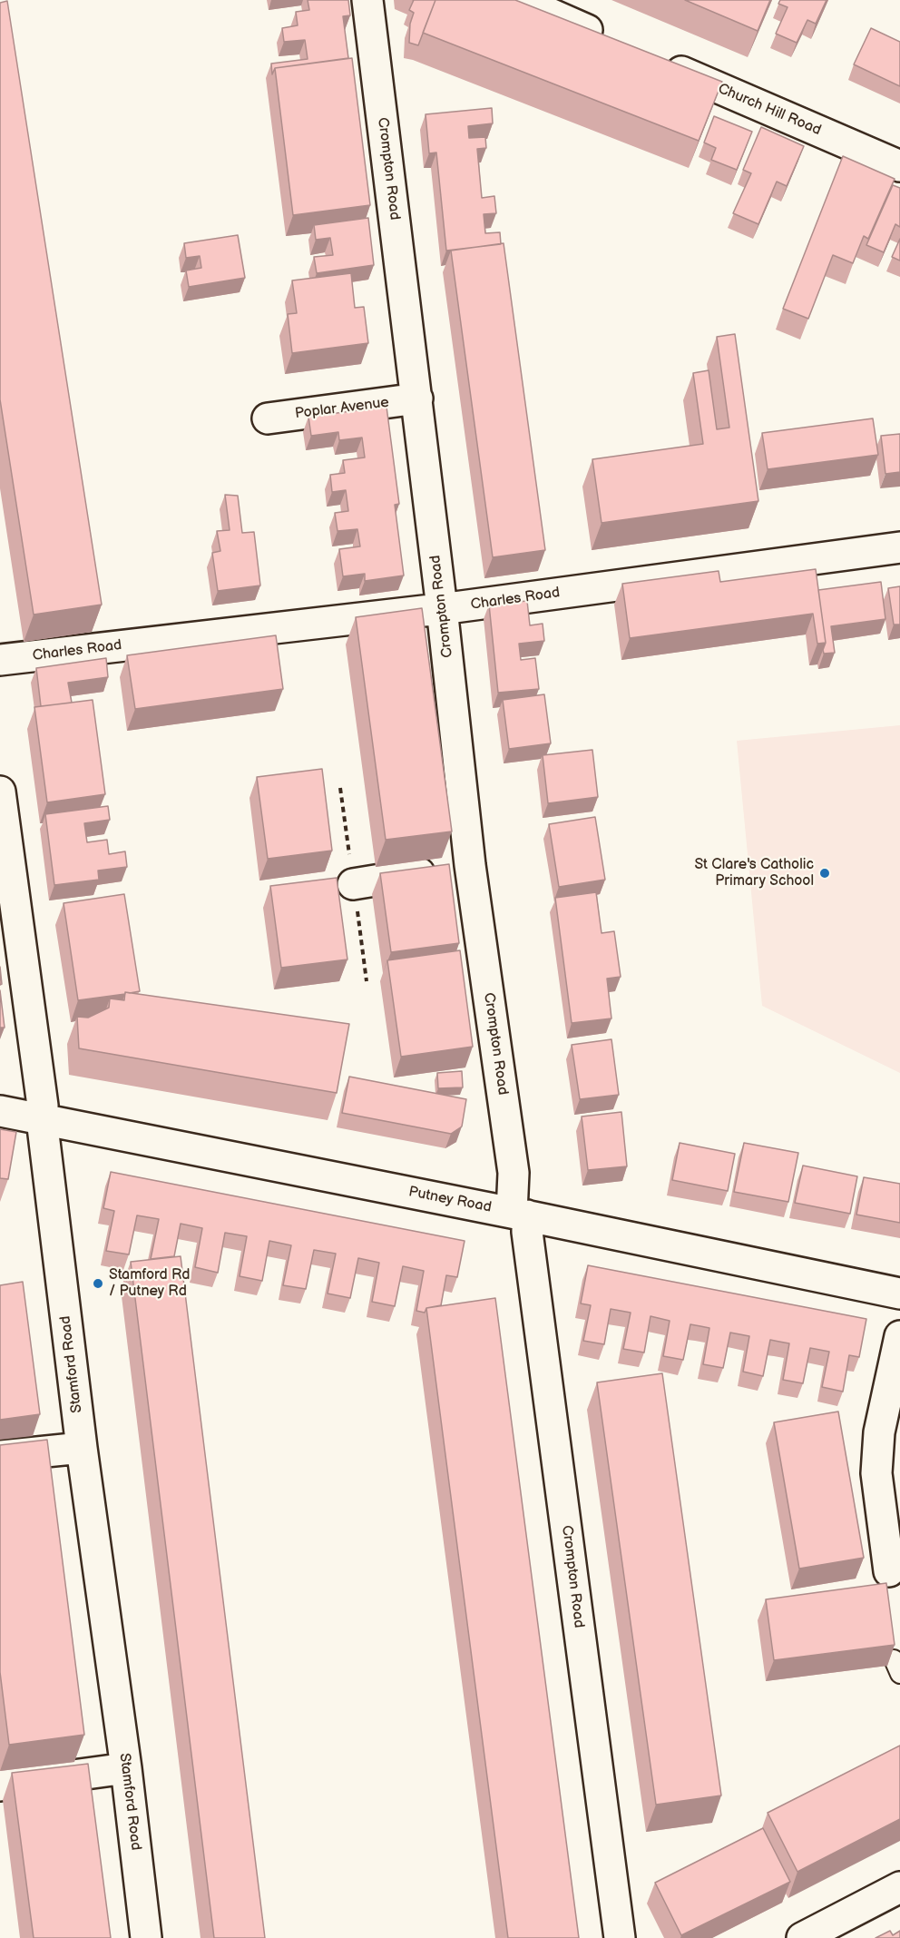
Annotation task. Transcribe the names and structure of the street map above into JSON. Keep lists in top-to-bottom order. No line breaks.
{"streets":{"street":["Church Hill Road","Crompton Road","Poplar Avenue","Charles Road","Putney Road","Stamford Road"]},"crossings":[["Crompton Road","Poplar Avenue"],["Crompton Road","Charles Road"],["Crompton Road","Putney Road"],["Putney Road","Stamford Road"]],"places":["St Clare's Catholic Primary School","Stamford Rd / Putney Rd"]}
